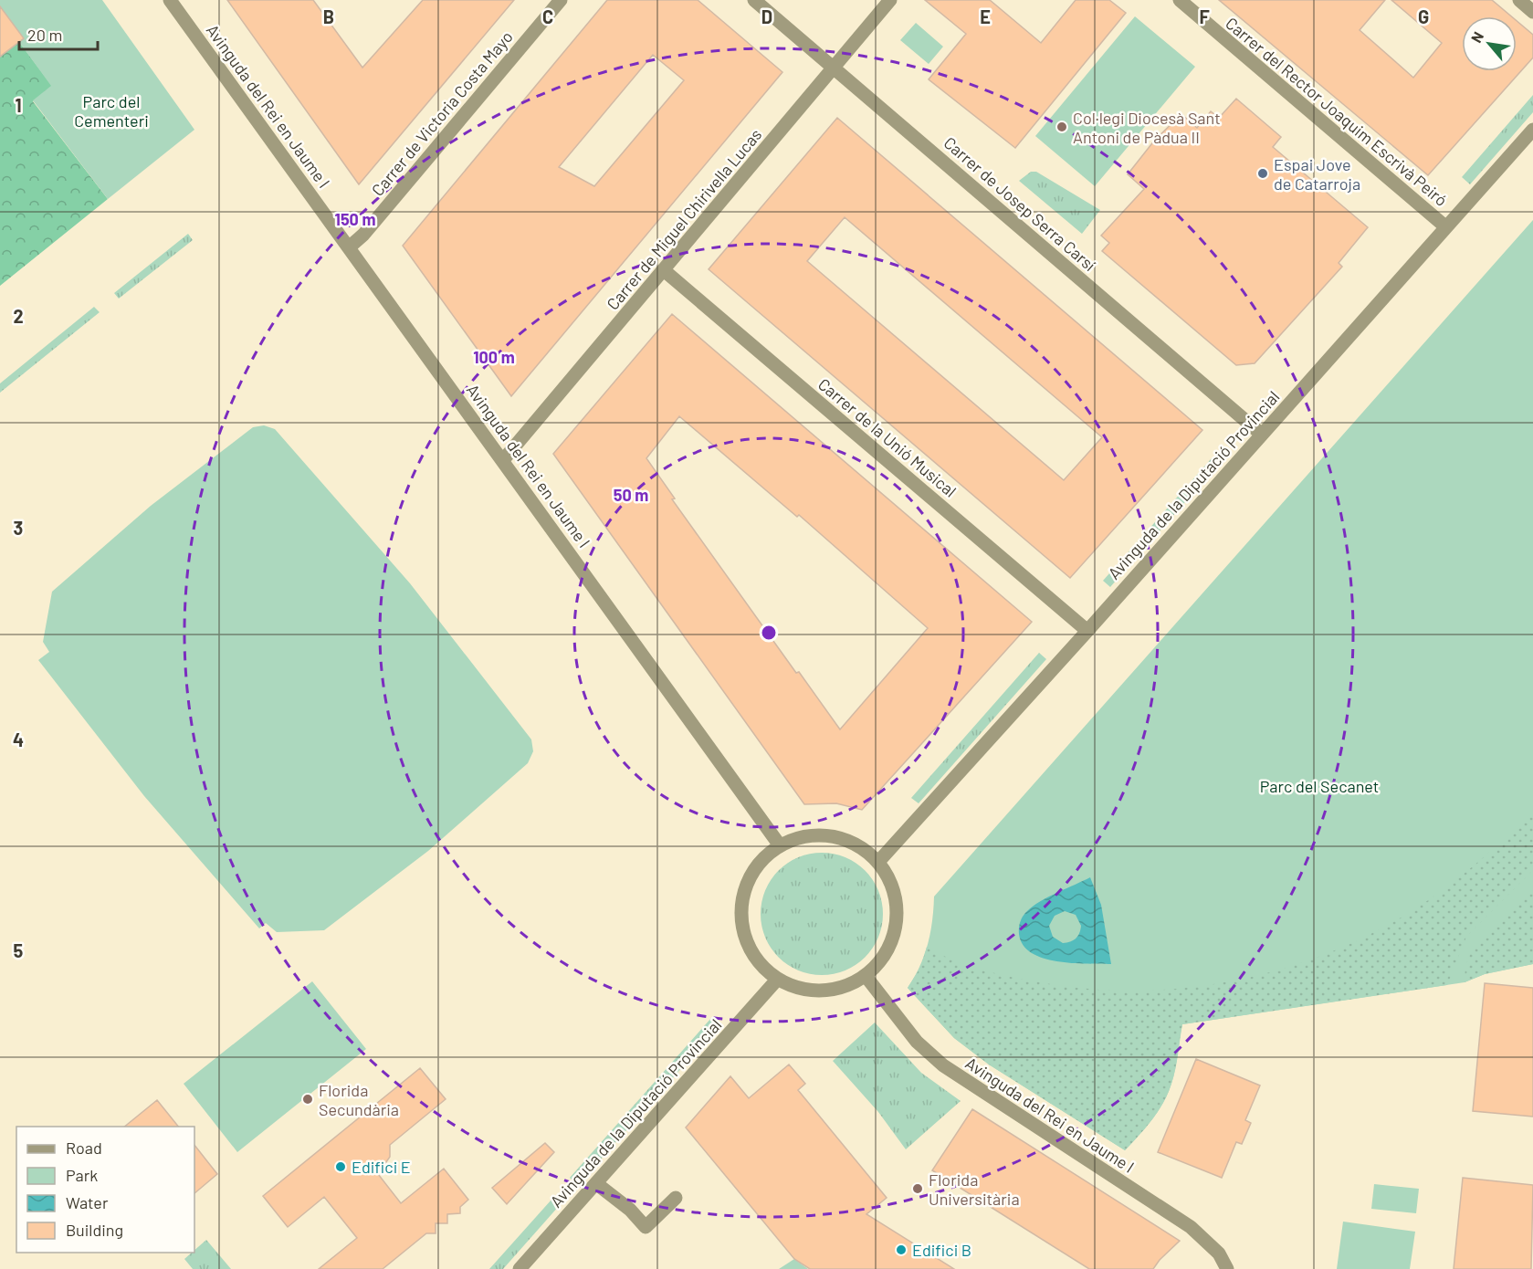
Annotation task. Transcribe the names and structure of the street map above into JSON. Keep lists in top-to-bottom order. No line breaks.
{"streets":{"street":["Avinguda del Rei en Jaume I","Carrer del Rector Joaquim Escrivà Peiró","Carrer de Victoria Costa Mayo","Carrer de Josep Serra Carsí","Carrer de Miguel Chirivella Lucas","Carrer de la Unió Musical","Avinguda de la Diputació Provincial"]},"crossings":[["Avinguda del Rei en Jaume I","Carrer de Victoria Costa Mayo"],["Avinguda del Rei en Jaume I","Carrer de Miguel Chirivella Lucas"],["Avinguda del Rei en Jaume I","Avinguda de la Diputació Provincial"],["Carrer del Rector Joaquim Escrivà Peiró","Avinguda de la Diputació Provincial"],["Carrer de Josep Serra Carsí","Carrer de Miguel Chirivella Lucas"],["Carrer de Josep Serra Carsí","Avinguda de la Diputació Provincial"],["Carrer de Miguel Chirivella Lucas","Carrer de la Unió Musical"],["Carrer de la Unió Musical","Avinguda de la Diputació Provincial"]],"parks":["Parc del Cementeri","Parc del Secanet"],"places":["Col·legi Diocesà Sant Antoni de Pàdua II","Espai Jove de Catarroja","Florida Secundària","Edifici E","Florida Universitària","Edifici B"],"legend":["Road","Park","Water","Building"],"scale_bar":"20 m","north":"top left","grid":{"columns":["B","C","D","E","F","G"],"rows":["1","2","3","4","5"]},"rings":["150 m","100 m","50 m"]}
